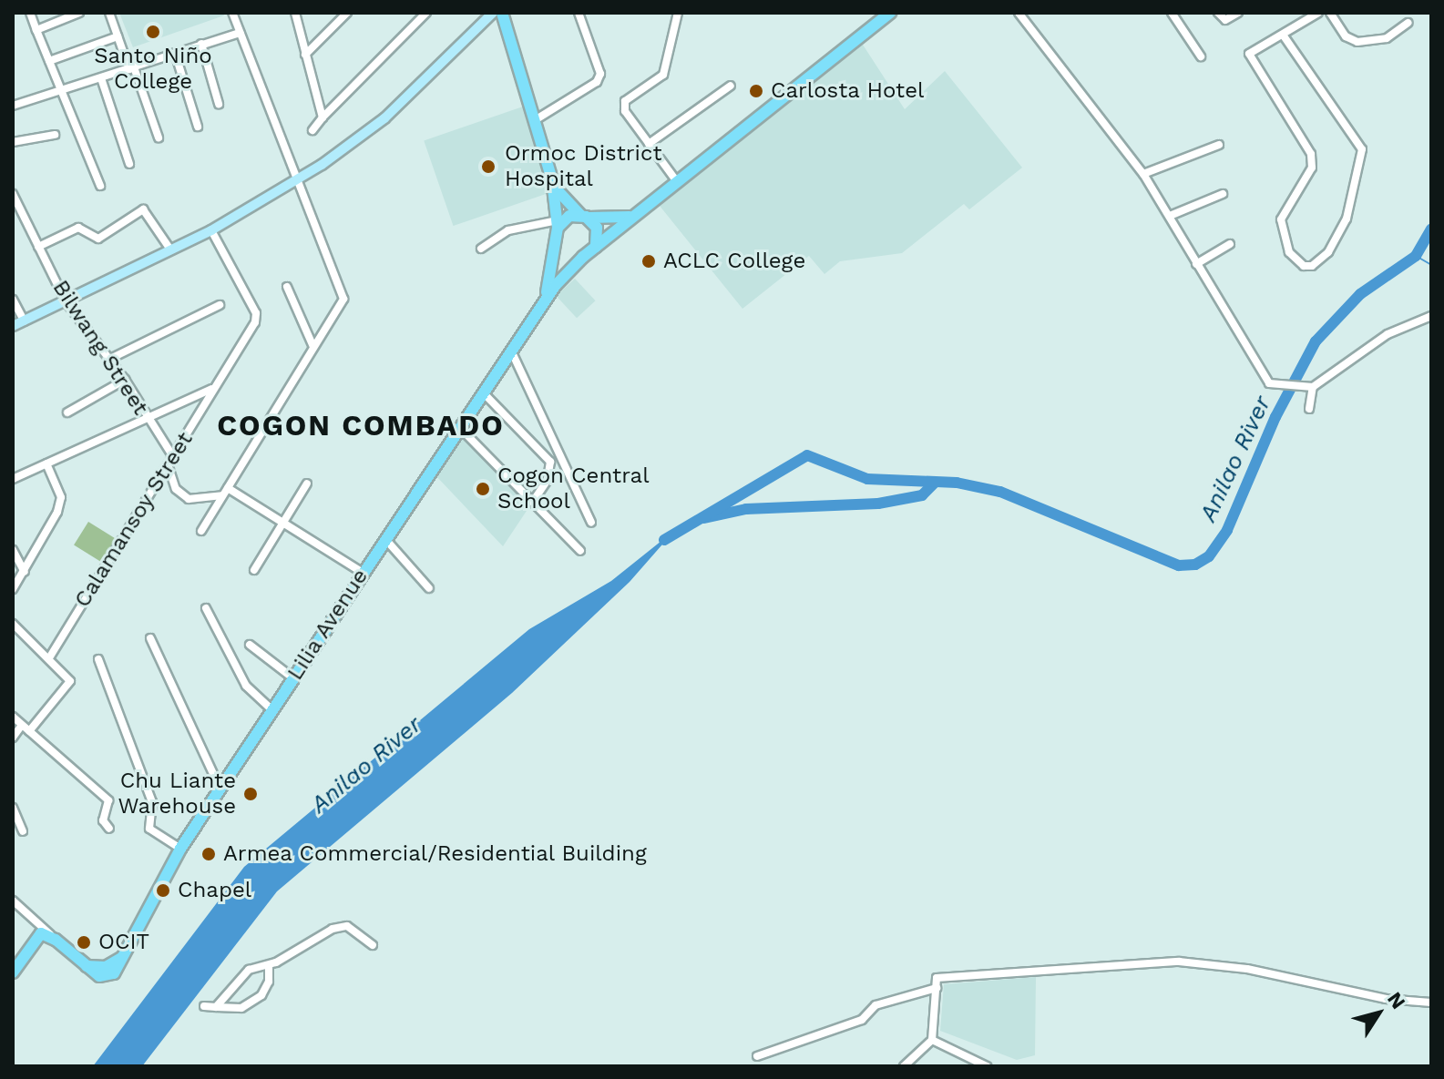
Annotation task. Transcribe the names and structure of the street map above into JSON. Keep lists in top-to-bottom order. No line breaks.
{"streets":{"highway":["Lilia Avenue"],"street":["Bilwang Street","Calamansoy Street"]},"crossings":[["Bilwang Street","Calamansoy Street"]],"districts":["COGON COMBADO"],"water":["Anilao River"],"places":["Santo Niño College","Carlosta Hotel","Ormoc District Hospital","ACLC College","Cogon Central School","Chu Liante Warehouse","Armea Commercial/Residential Building","Chapel","OCIT"],"north":"top right"}
